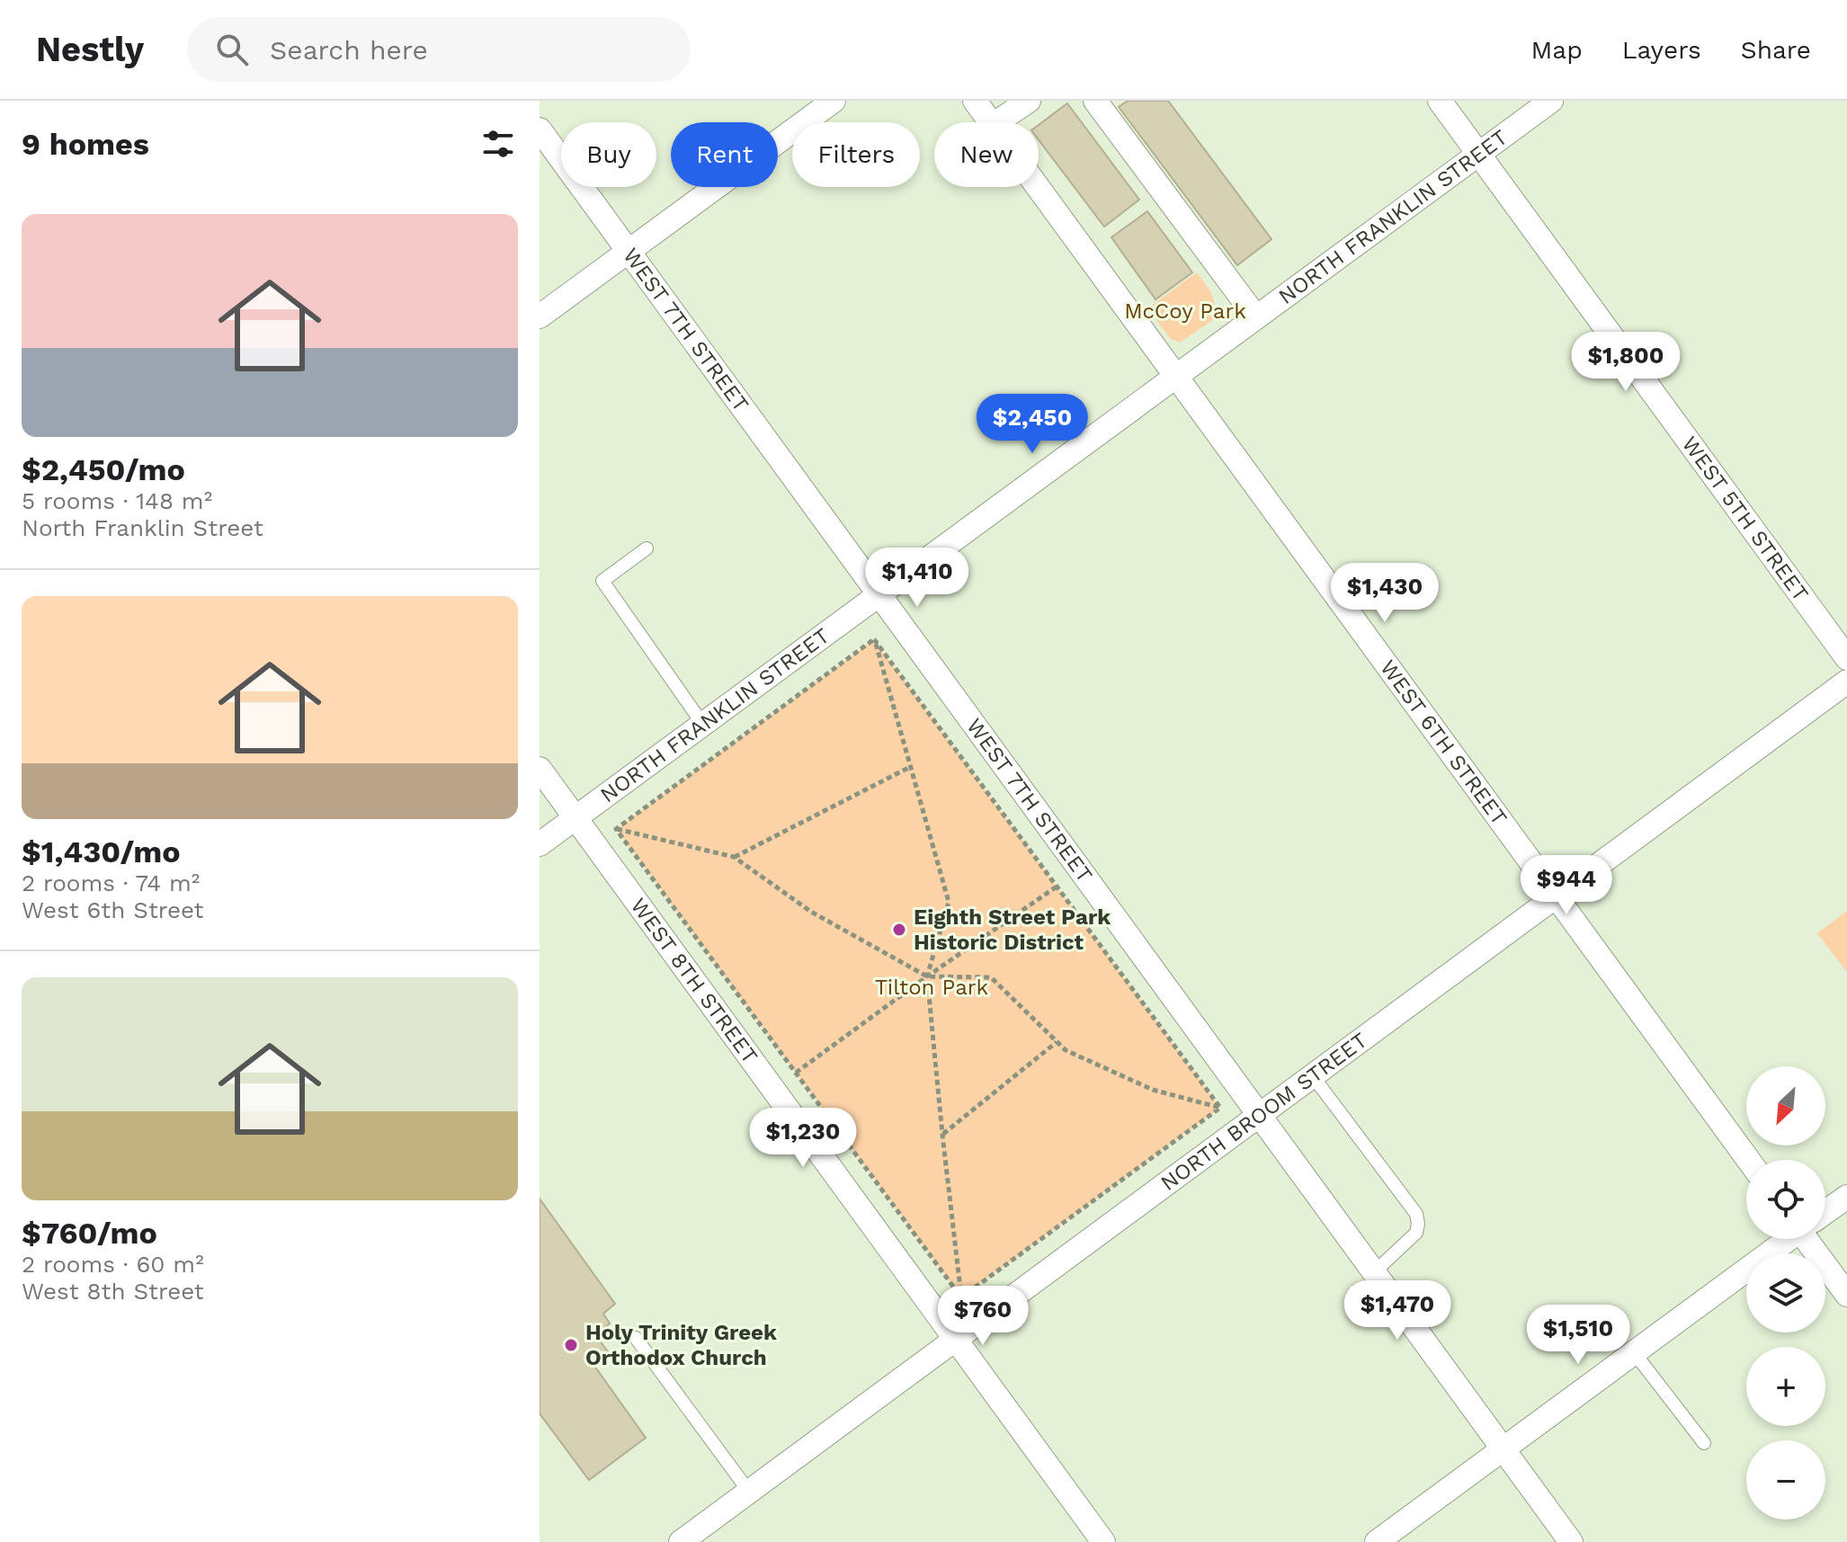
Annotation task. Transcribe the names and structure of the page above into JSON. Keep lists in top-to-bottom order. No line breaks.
{"streets":{"street":["NORTH FRANKLIN STREET","WEST 7TH STREET","WEST 5TH STREET","WEST 6TH STREET","WEST 8TH STREET","NORTH BROOM STREET"]},"crossings":[["NORTH FRANKLIN STREET","WEST 7TH STREET"],["NORTH FRANKLIN STREET","WEST 5TH STREET"],["NORTH FRANKLIN STREET","WEST 6TH STREET"],["NORTH FRANKLIN STREET","WEST 8TH STREET"],["WEST 7TH STREET","NORTH BROOM STREET"],["WEST 6TH STREET","NORTH BROOM STREET"],["WEST 8TH STREET","NORTH BROOM STREET"]],"parks":["McCoy Park","Tilton Park"],"places":["Eighth Street Park Historic District","Holy Trinity Greek Orthodox Church"],"north":"bottom left","page":{"header":"Nestly","search":"Search here","nav":["Map","Layers","Share"],"heading":"9 homes","chip":["Buy","Rent","Filters","New"],"list":[{"name":"$2,450/mo","note":"5 rooms · 148 m² · North Franklin Street"},{"name":"$1,430/mo","note":"2 rooms · 74 m² · West 6th Street"},{"name":"$760/mo","note":"2 rooms · 60 m² · West 8th Street"}],"price":["$1,800","$2,450","$1,410","$1,430","$944","$1,230","$1,470","$760","$1,510"],"map_buttons":["+","−"]}}
